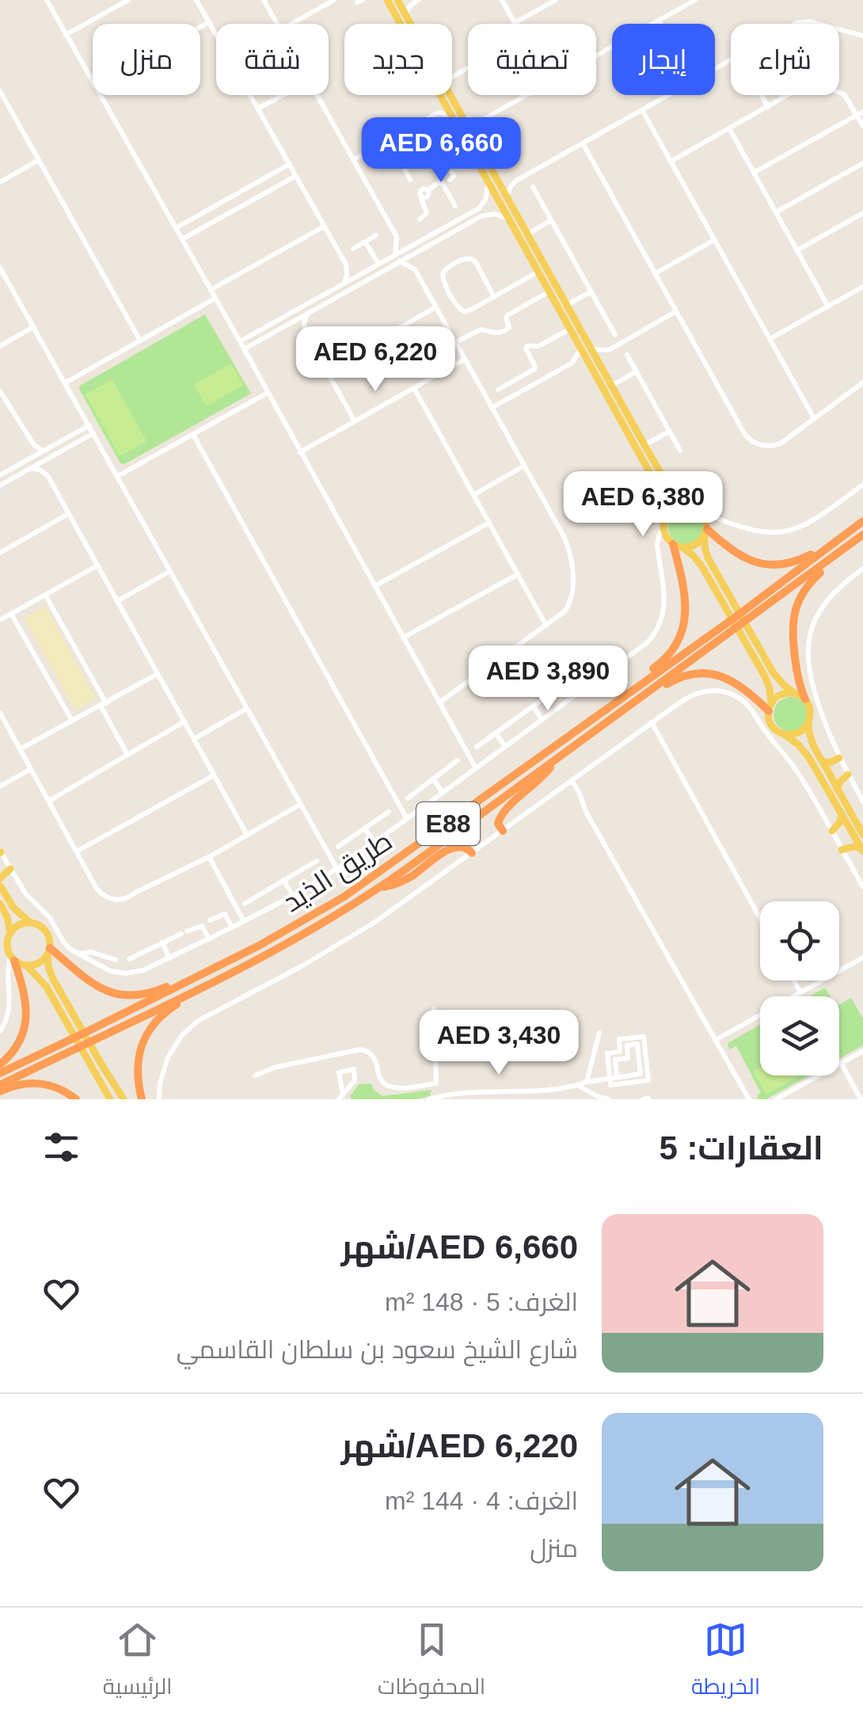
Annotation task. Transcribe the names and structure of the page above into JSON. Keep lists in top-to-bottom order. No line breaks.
{"streets":{"highway":["E88","طريق الذيد"]},"page":{"chip":["شراء","إيجار","تصفية","جديد","شقة","منزل"],"price":["AED 6,660","AED 6,220","AED 6,380","AED 3,890","AED 3,430"],"heading":"العقارات: 5","list":[{"name":"AED 6,660/شهر","note":"الغرف: 5 · 148 m² · شارع الشيخ سعود بن سلطان القاسمي"},{"name":"AED 6,220/شهر","note":"الغرف: 4 · 144 m² · منزل"}],"tabs":["الخريطة","المحفوظات","الرئيسية"]}}
